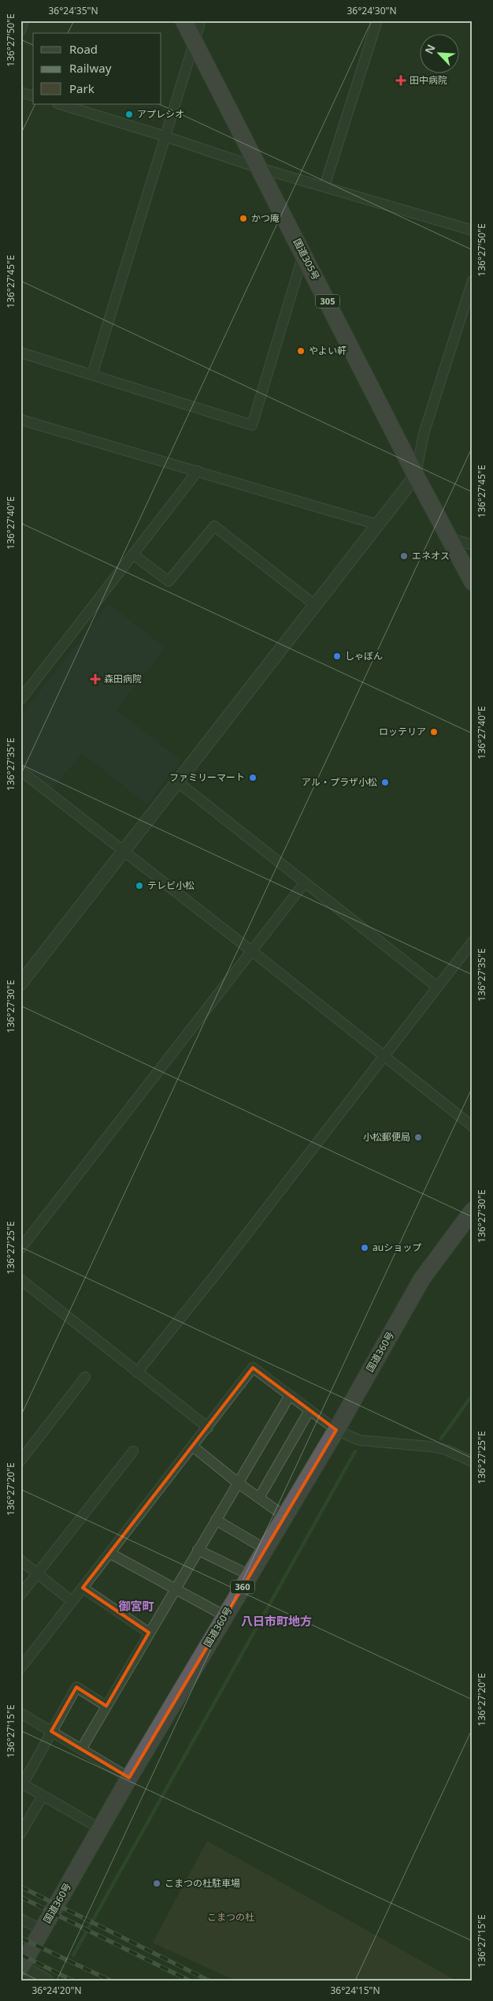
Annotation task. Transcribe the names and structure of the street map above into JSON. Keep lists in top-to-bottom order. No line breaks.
{"streets":{"highway":["国道305号","305","国道360号","360"]},"districts":["御宮町","八日市町地方"],"parks":["こまつの杜"],"places":{"health":["田中病院","森田病院"],"other":["アプレシオ","かつ庵","やよい軒","エネオス","しゃぼん","ロッテリア","ファミリーマート","アル・プラザ小松","テレビ小松","小松郵便局","auショップ","こまつの杜駐車場"]},"legend":["Road","Railway","Park"],"north":"top left","coordinates":["36°24'35\"N","36°24'30\"N","136°27'50\"E","136°27'45\"E","136°27'40\"E","136°27'35\"E","136°27'30\"E","136°27'25\"E","136°27'20\"E","136°27'15\"E","36°24'20\"N","36°24'15\"N"]}
